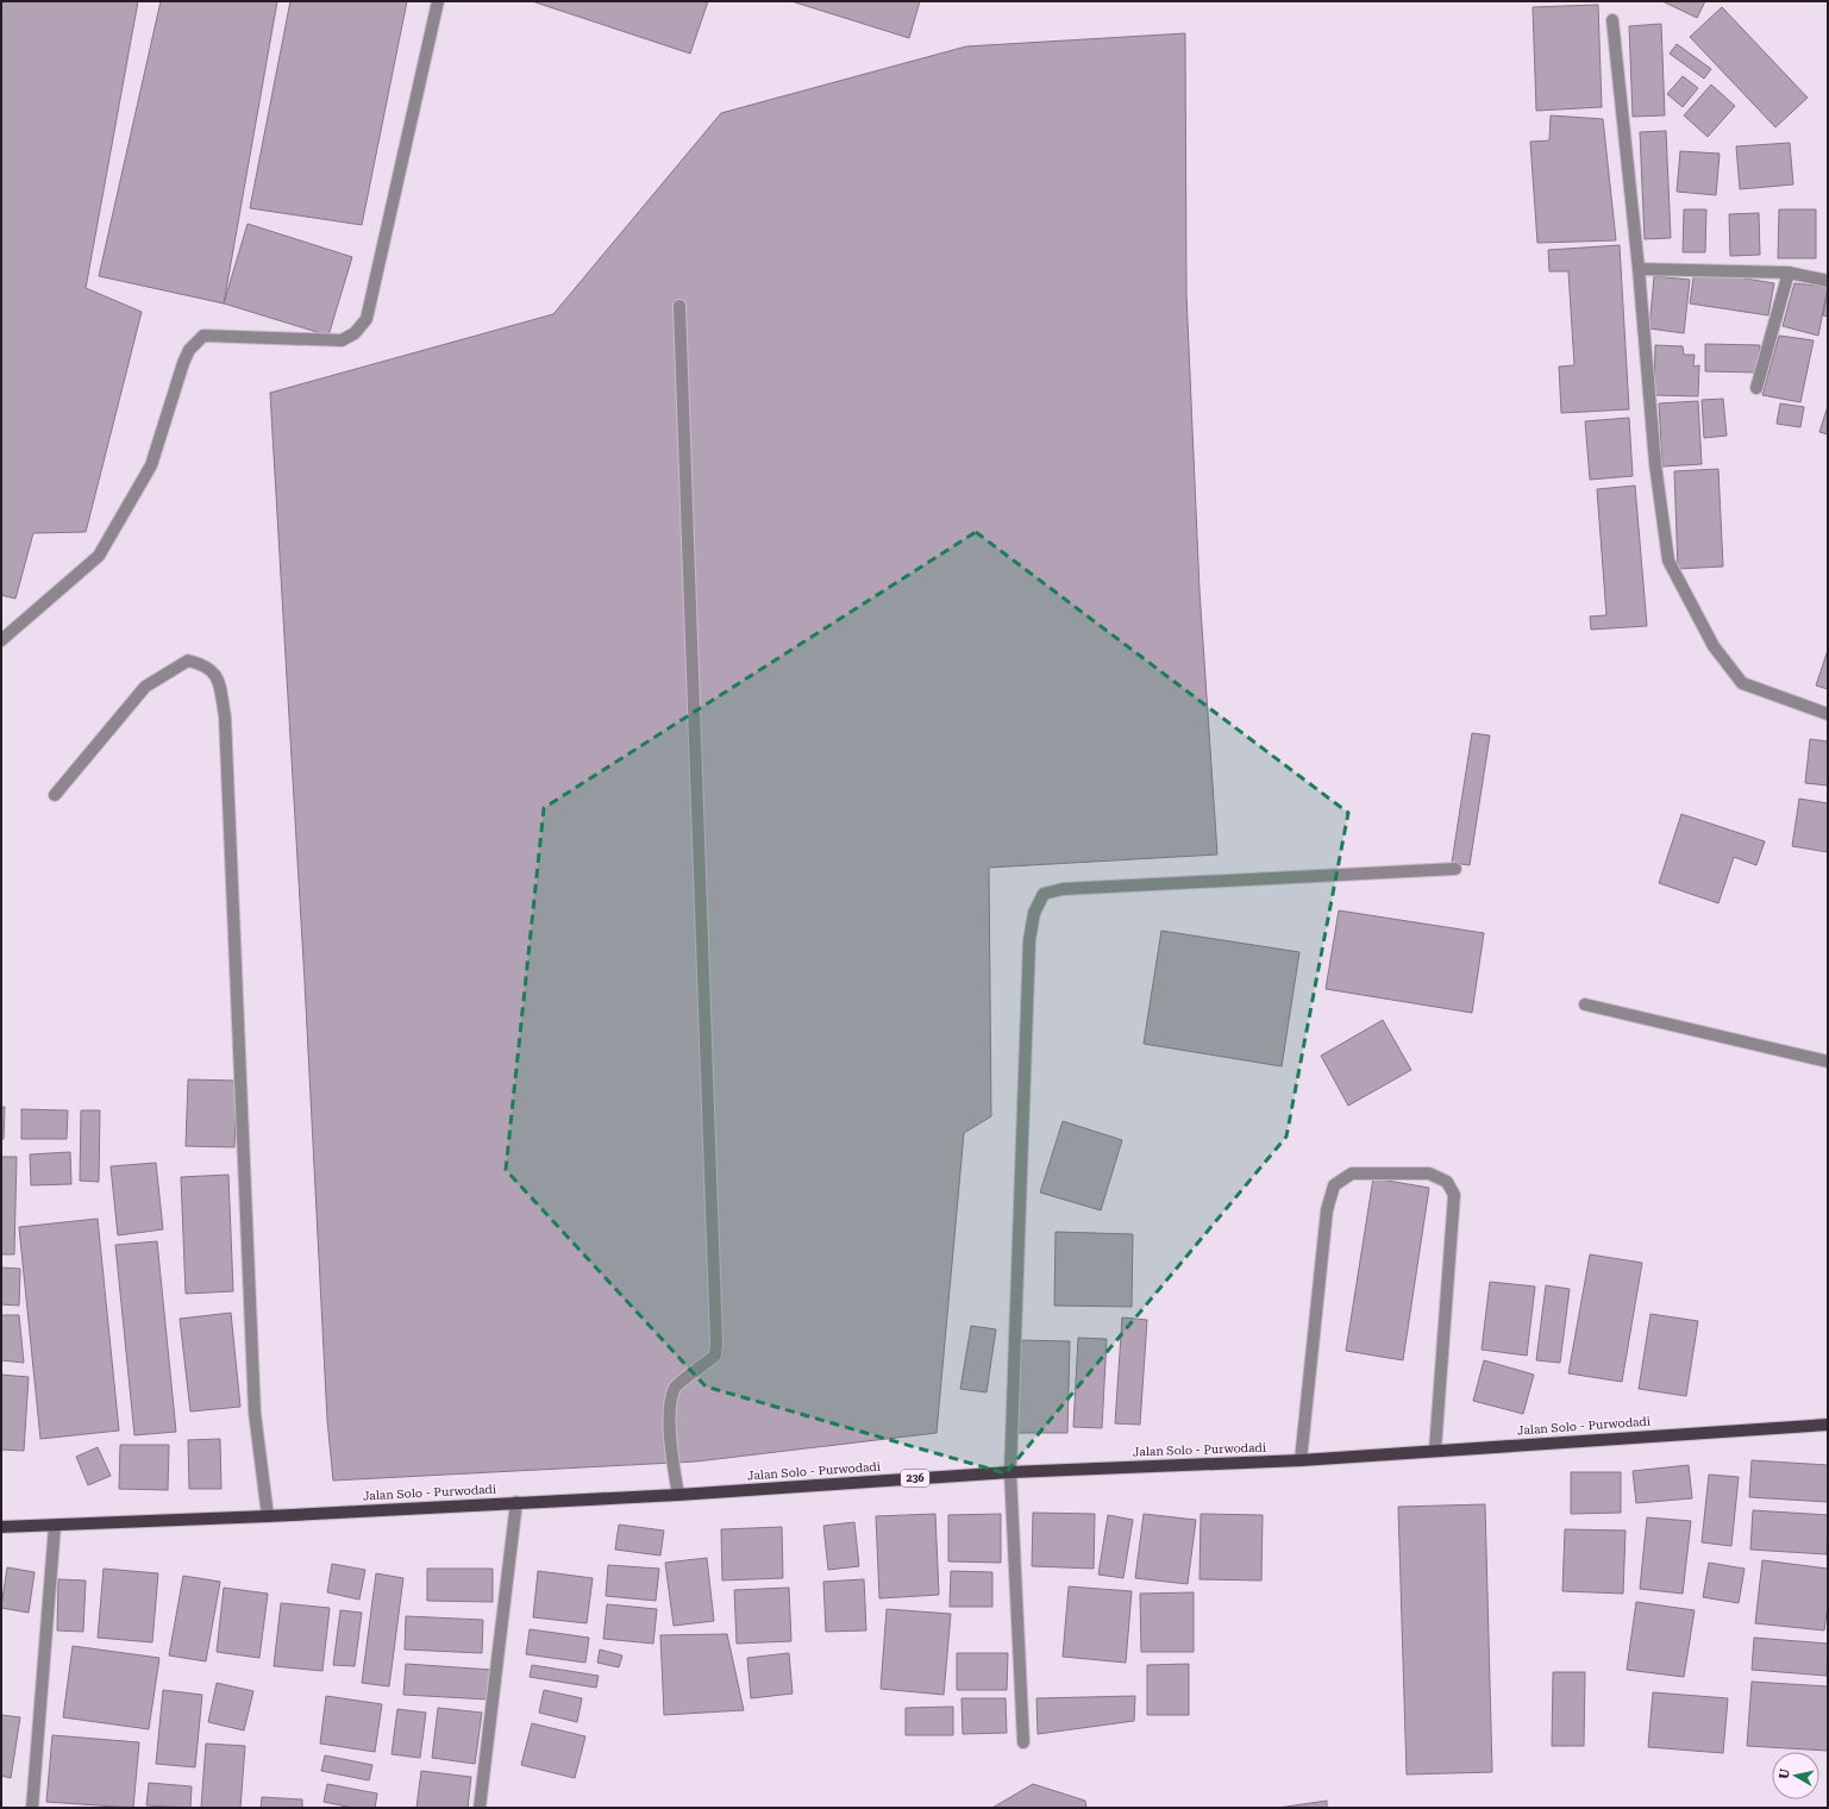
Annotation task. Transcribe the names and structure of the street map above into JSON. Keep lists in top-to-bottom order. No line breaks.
{"streets":{"main road":["Jalan Solo - Purwodadi","236"]},"north":"left"}
